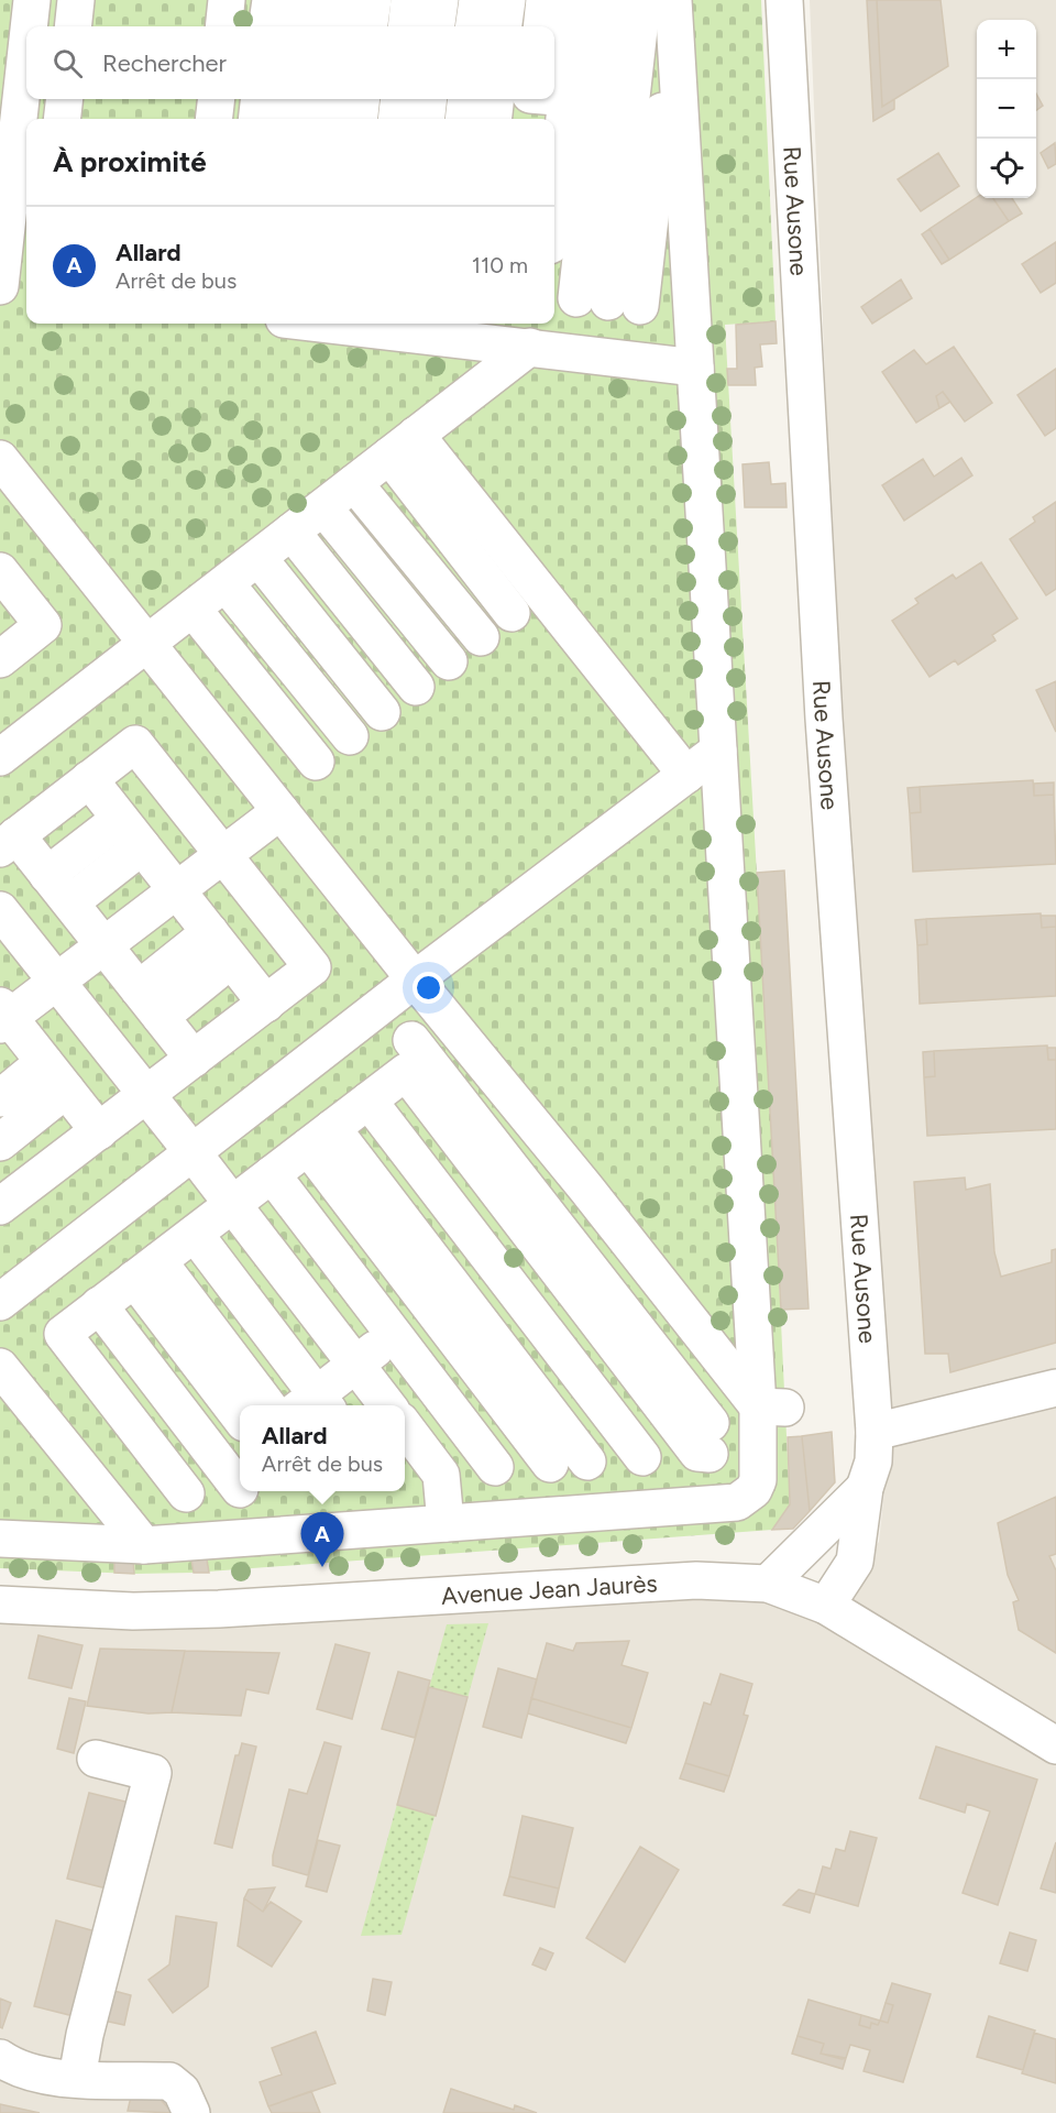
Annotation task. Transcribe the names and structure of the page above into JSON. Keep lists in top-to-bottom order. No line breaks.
{"streets":{"street":["Rue Ausone","Avenue Jean Jaurès"]},"crossings":[["Rue Ausone","Avenue Jean Jaurès"]],"page":{"map_buttons":["+","−"],"search":"Rechercher","heading":"À proximité","list":[{"mark":"A","name":"Allard","note":"Arrêt de bus","value":"110 m"}],"popup":["Allard","Arrêt de bus"],"pins":"A"}}
